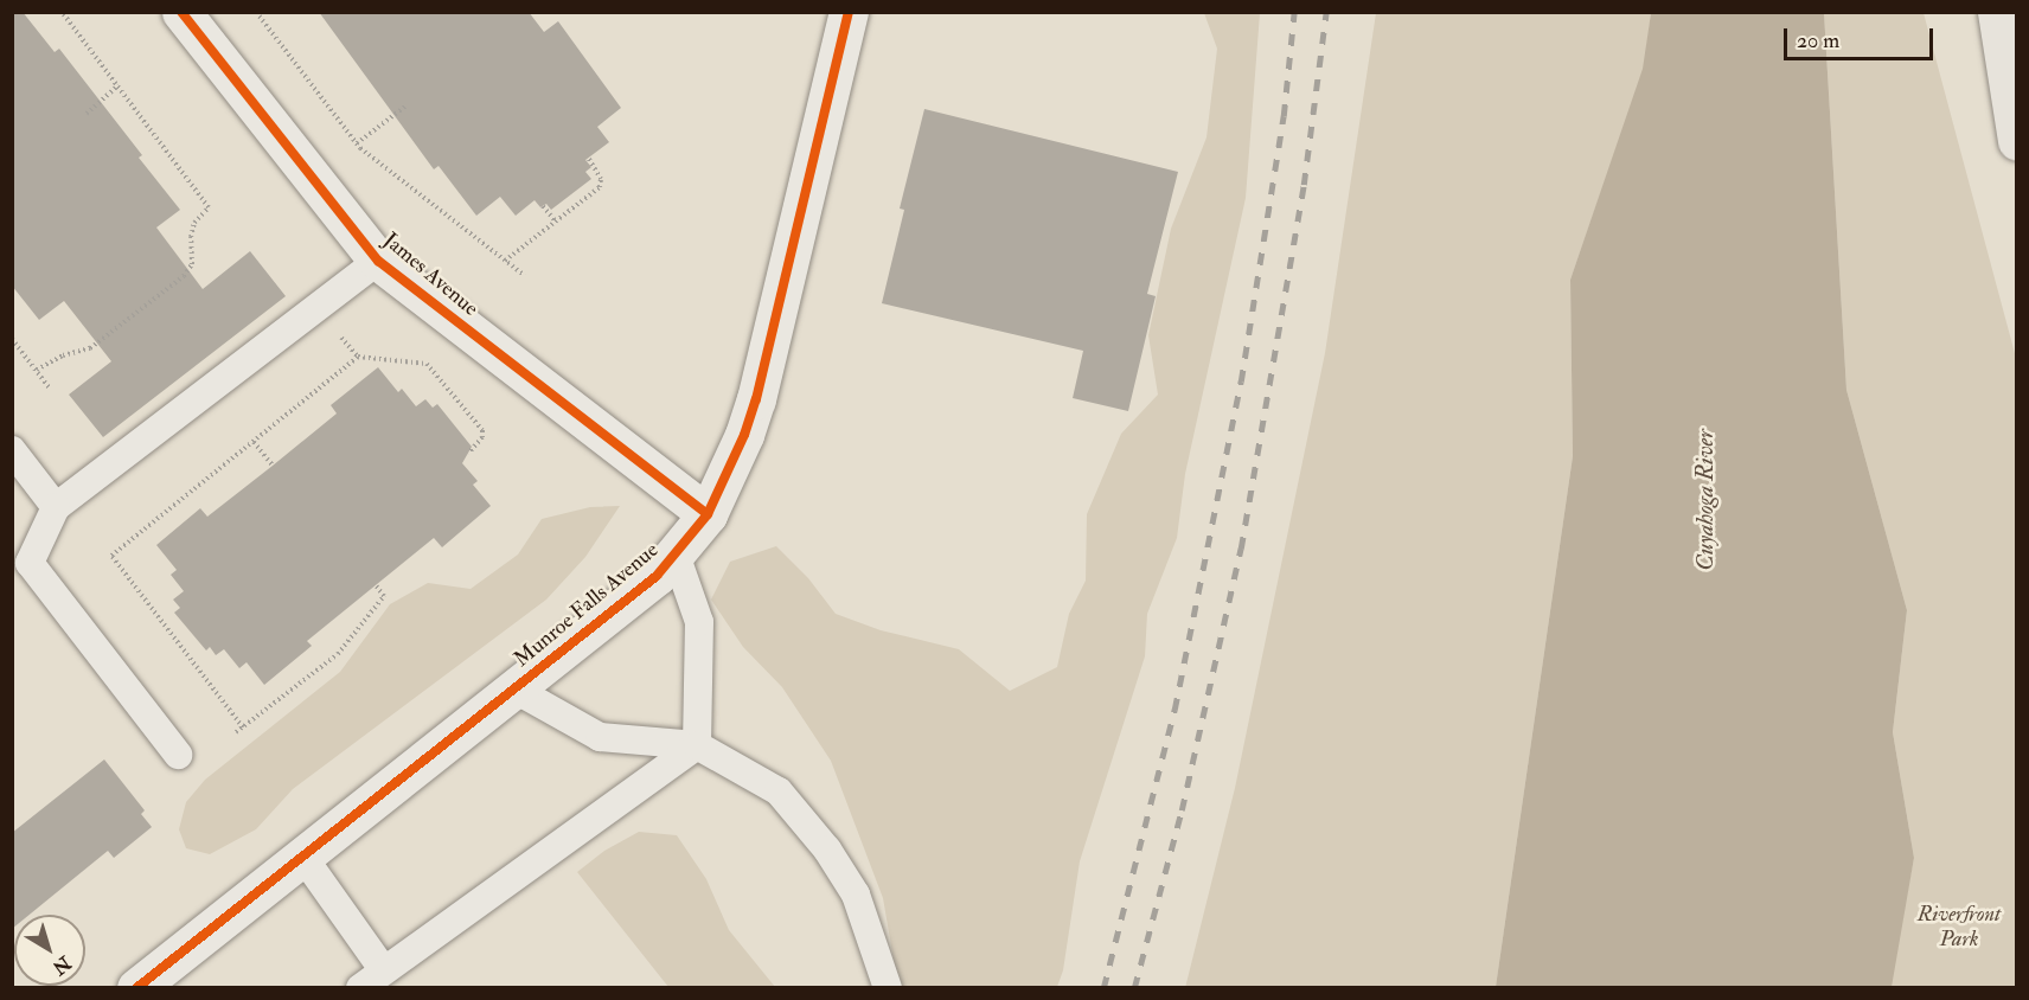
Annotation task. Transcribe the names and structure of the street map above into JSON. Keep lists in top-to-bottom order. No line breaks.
{"streets":{"street":["James Avenue","Munroe Falls Avenue"]},"crossings":[["James Avenue","Munroe Falls Avenue"]],"water":["Cuyahoga River"],"parks":["Riverfront Park"],"scale_bar":"20 m","north":"bottom right"}
